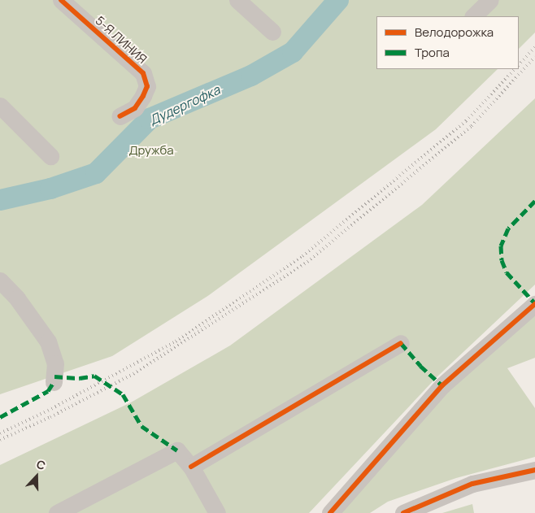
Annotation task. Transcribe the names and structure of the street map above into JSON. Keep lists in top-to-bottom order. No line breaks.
{"streets":{"street":["5-Я ЛИНИЯ"]},"water":["Дудергофка"],"parks":["Дружба"],"legend":["Велодорожка","Тропа"],"north":"top"}
